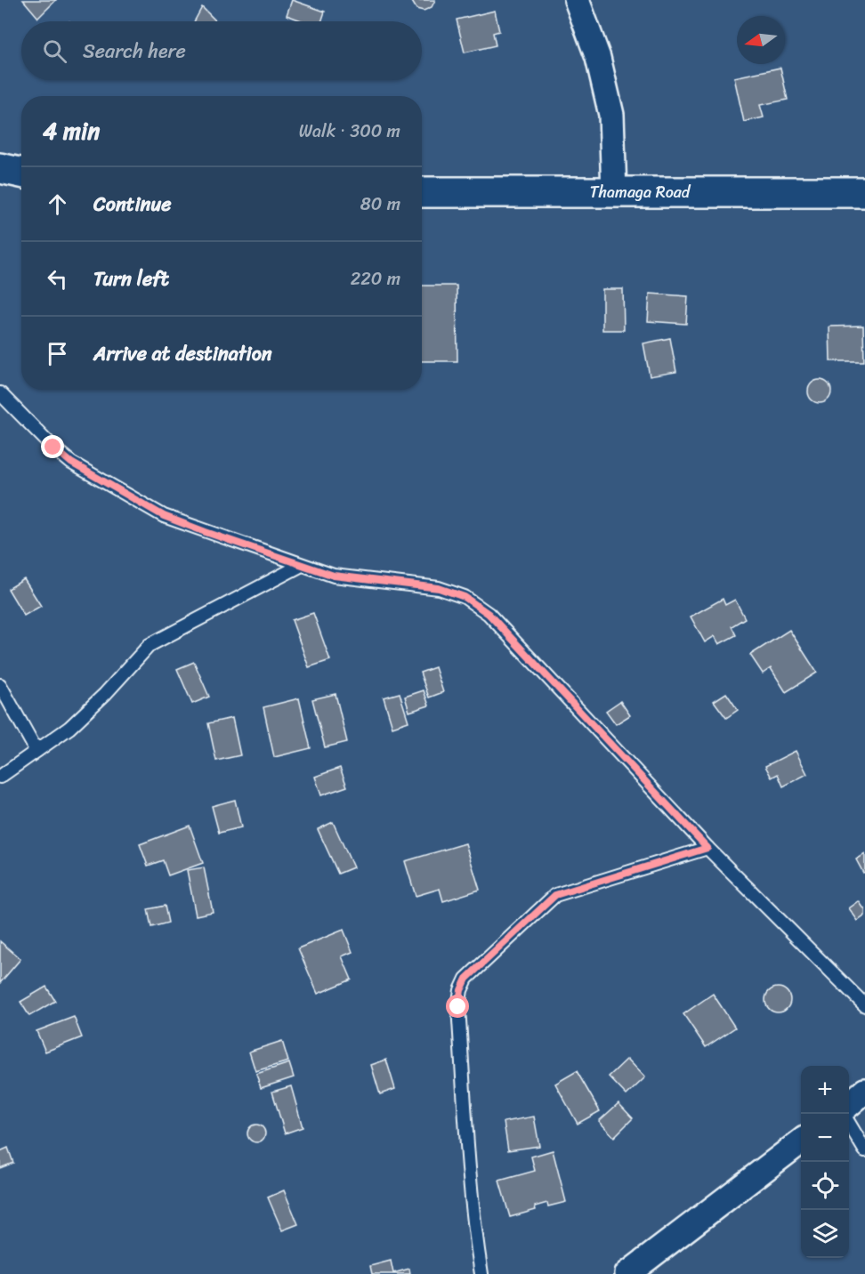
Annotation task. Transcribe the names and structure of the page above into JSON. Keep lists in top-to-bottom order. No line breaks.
{"streets":{"main road":["Thamaga Road"]},"north":"left","page":{"search":"Search here","heading":["4 min","Walk · 300 m"],"list":[["Continue","80 m"],["Turn left","220 m"],"Arrive at destination"],"map_buttons":["+","−"]}}
